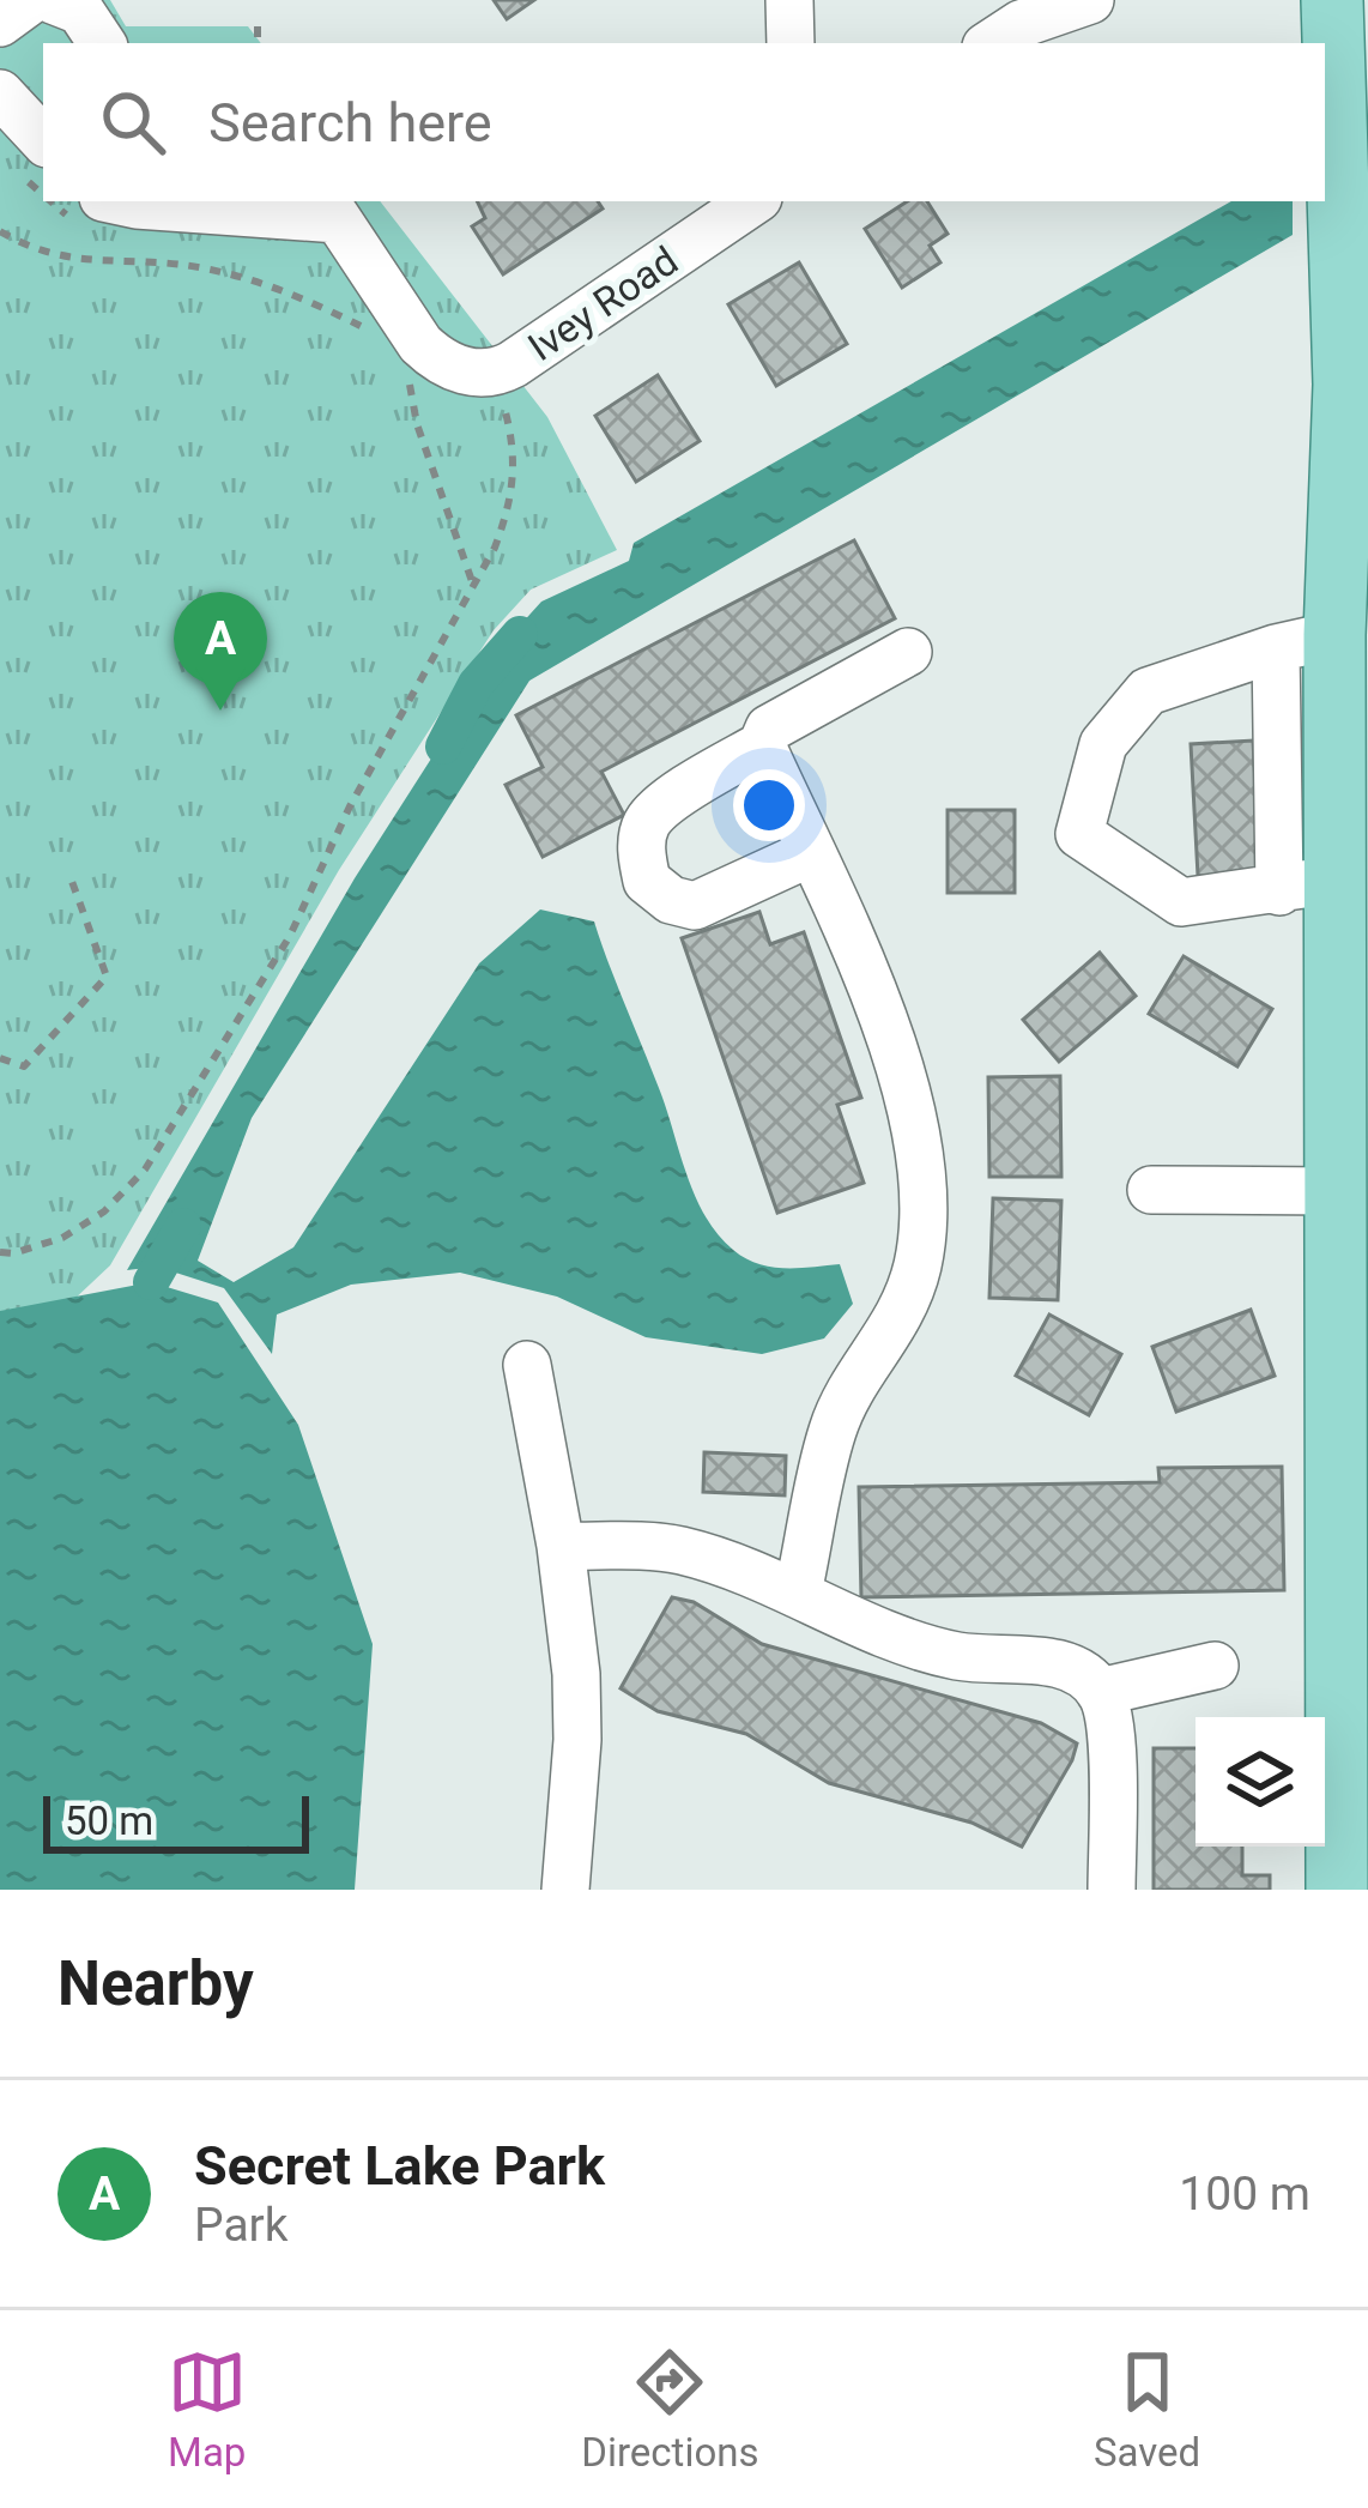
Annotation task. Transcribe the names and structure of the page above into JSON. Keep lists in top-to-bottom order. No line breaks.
{"streets":{"street":["Ivey Road"]},"scale_bar":"50 m","page":{"search":"Search here","pins":"A","scale":"50 m","heading":"Nearby","list":[{"mark":"A","name":"Secret Lake Park","note":"Park","value":"100 m"}],"nav":["Map","Directions","Saved"]}}
